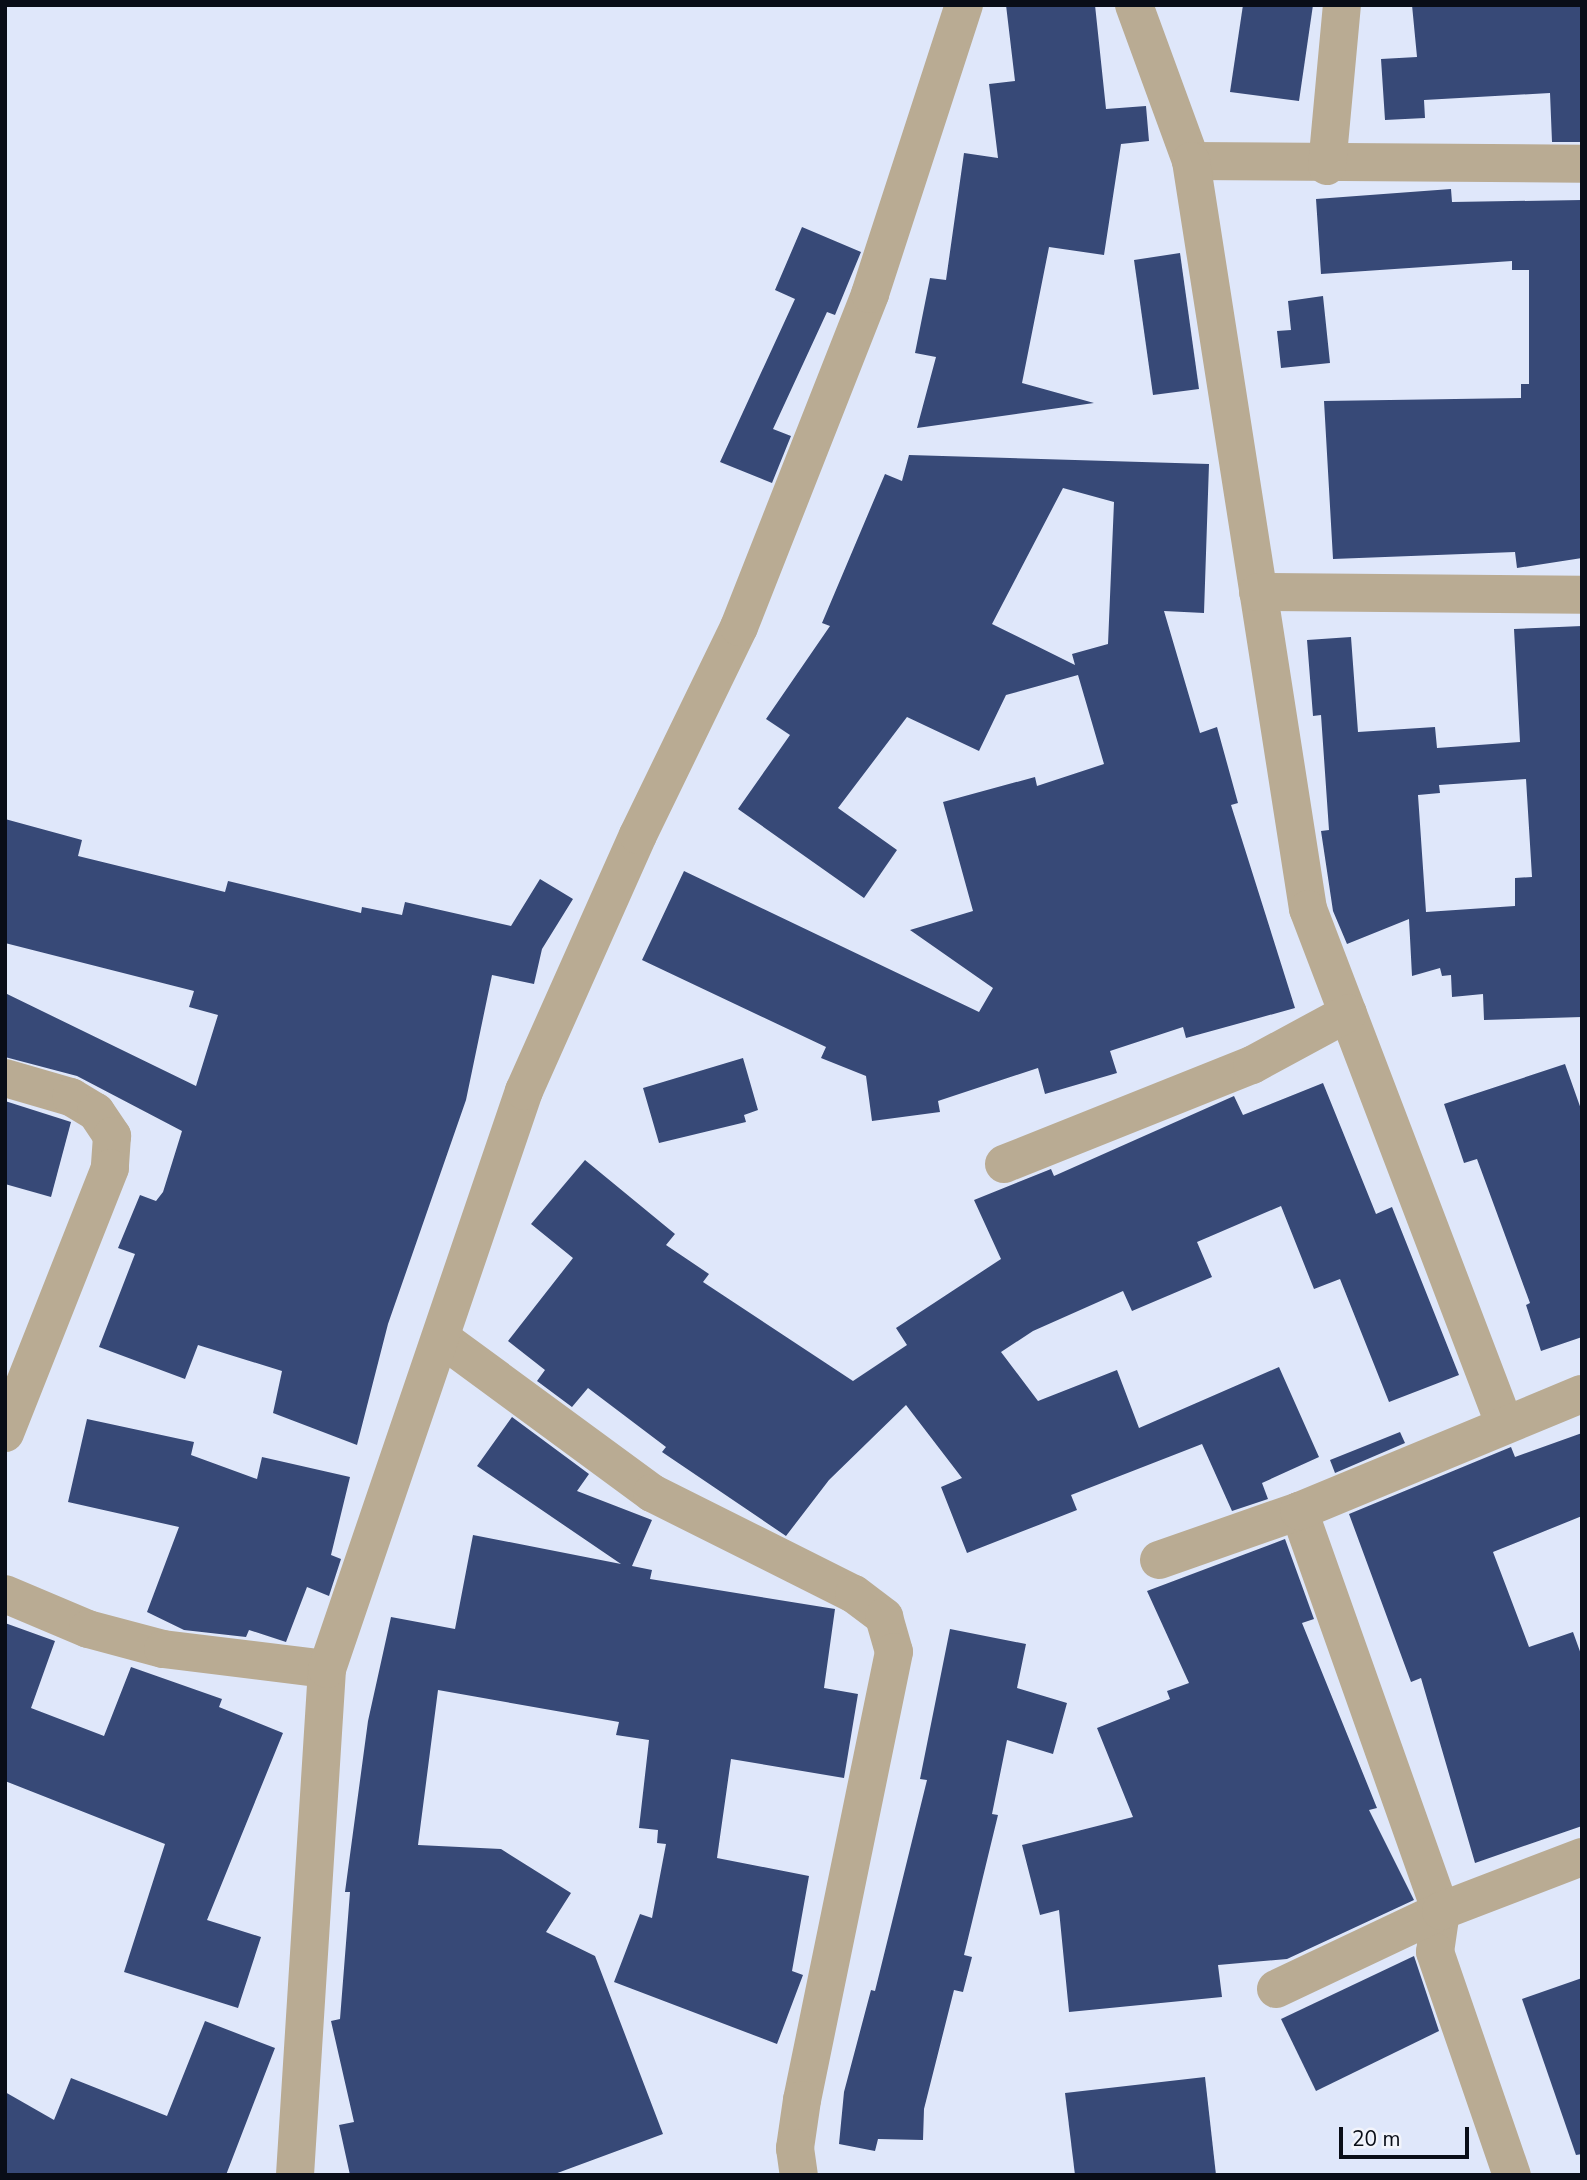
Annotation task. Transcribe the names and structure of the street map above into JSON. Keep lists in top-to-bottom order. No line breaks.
{"scale_bar":"20 m"}
